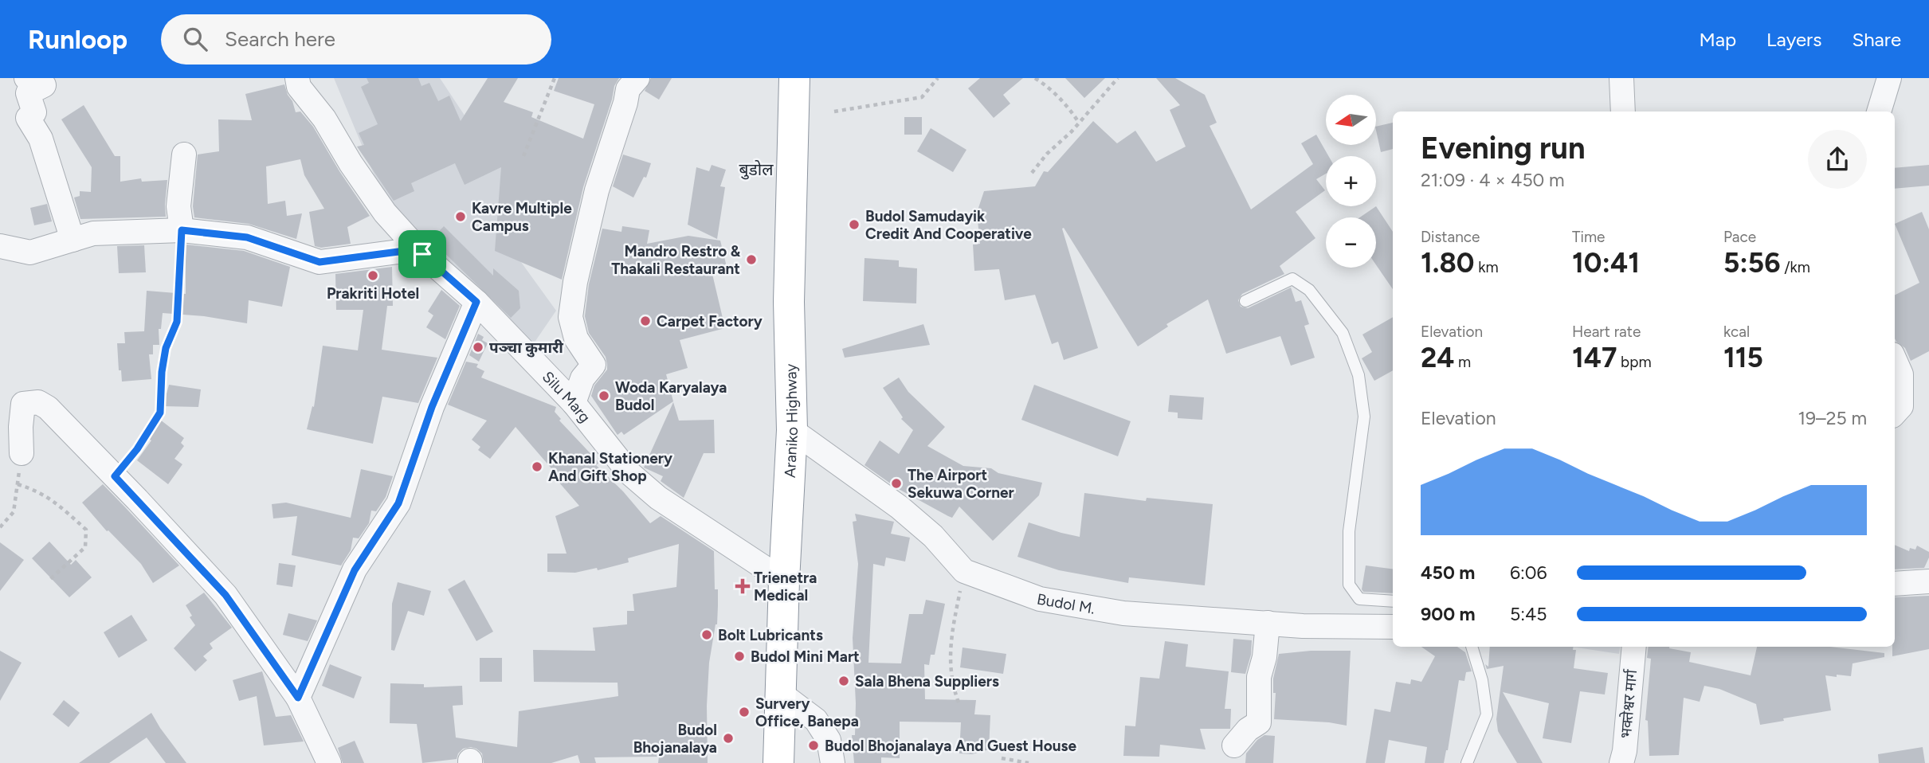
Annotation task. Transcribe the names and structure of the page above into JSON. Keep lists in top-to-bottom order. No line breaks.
{"streets":{"highway":["Araniko Highway"],"street":["Silu Marg","Budol M.","भक्तेश्वर मार्ग"]},"crossings":[["Silu Marg","Araniko Highway"],["Araniko Highway","Budol M."]],"districts":["बुडोल"],"places":{"other":["Kavre Multiple Campus","Budol Samudayik Credit And Cooperative","Mandro Restro & Thakali Restaurant","Prakriti Hotel","Carpet Factory","पञ्चा कुमारी","Woda Karyalaya Budol","Khanal Stationery And Gift Shop","The Airport Sekuwa Corner","Bolt Lubricants","Budol Mini Mart","Sala Bhena Suppliers","Survery Office, Banepa","Budol Bhojanalaya","Budol Bhojanalaya And Guest House"],"health":["Trienetra Medical"]},"north":"left","page":{"header":"Runloop","search":"Search here","nav":["Map","Layers","Share"],"map_buttons":["+","−"],"heading":["Evening run","21:09 · 4 × 450 m"],"stats":[["Distance","1.80 km"],["Time","10:41"],["Pace","5:56 /km"],["Elevation","24 m"],["Heart rate","147 bpm"],["kcal","115"]],"chart":["Elevation","19–25 m"],"list":[{"name":"450 m","note":"6:06"},{"name":"900 m","note":"5:45"}]}}
